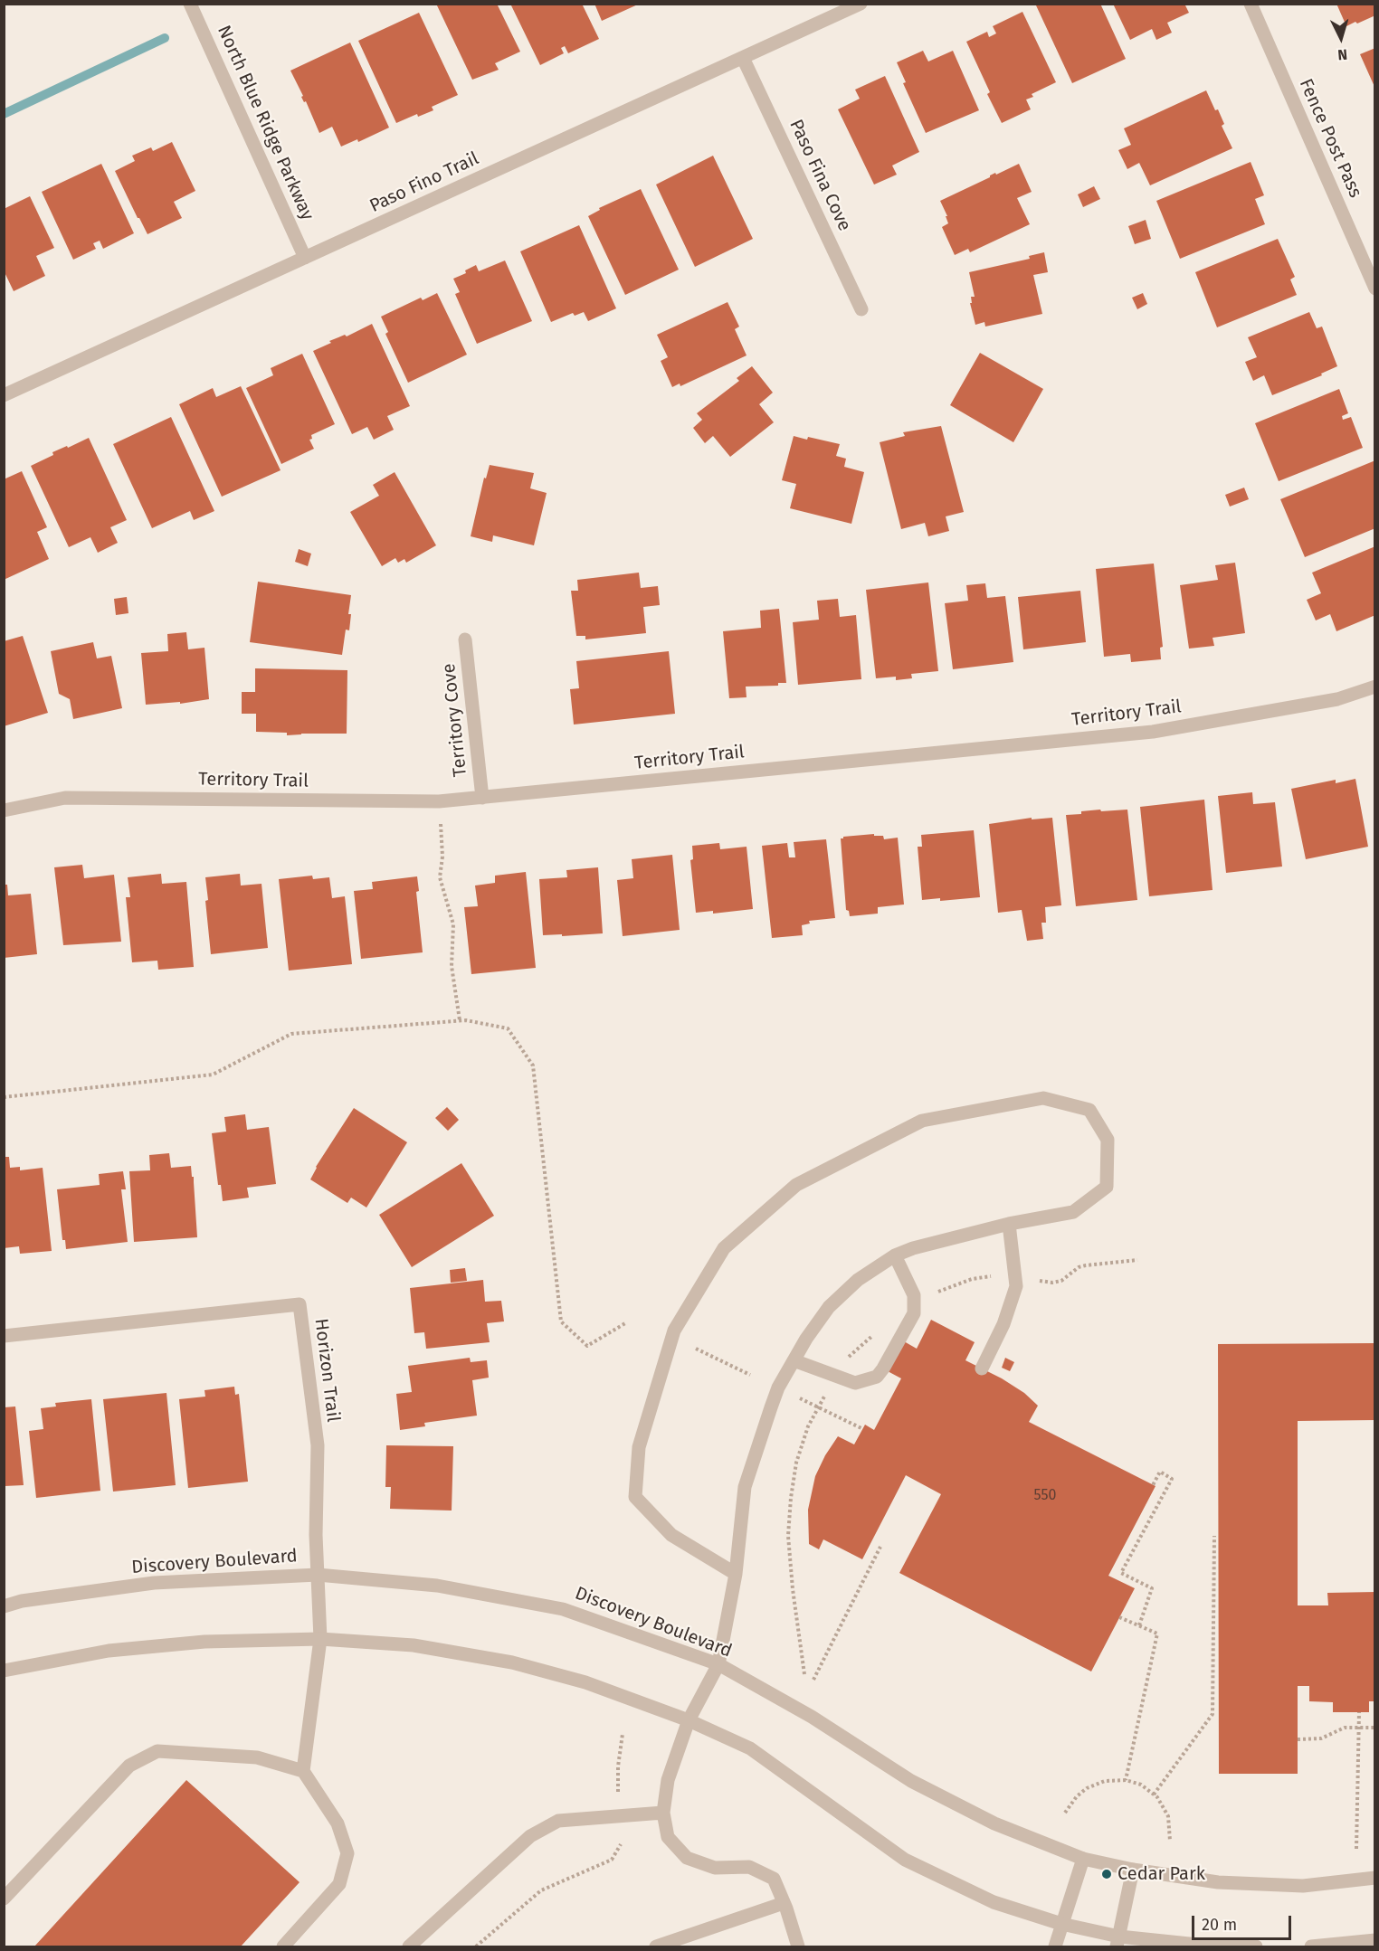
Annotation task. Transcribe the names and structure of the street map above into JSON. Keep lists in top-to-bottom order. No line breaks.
{"streets":{"street":["North Blue Ridge Parkway","Fence Post Pass","Paso Fina Cove","Paso Fino Trail","Territory Trail","Territory Cove","Horizon Trail","Discovery Boulevard"]},"crossings":[["North Blue Ridge Parkway","Paso Fino Trail"],["Paso Fina Cove","Paso Fino Trail"],["Territory Trail","Territory Cove"],["Horizon Trail","Discovery Boulevard"]],"places":["Cedar Park"],"house_numbers":["550"],"scale_bar":"20 m","north":"bottom"}
